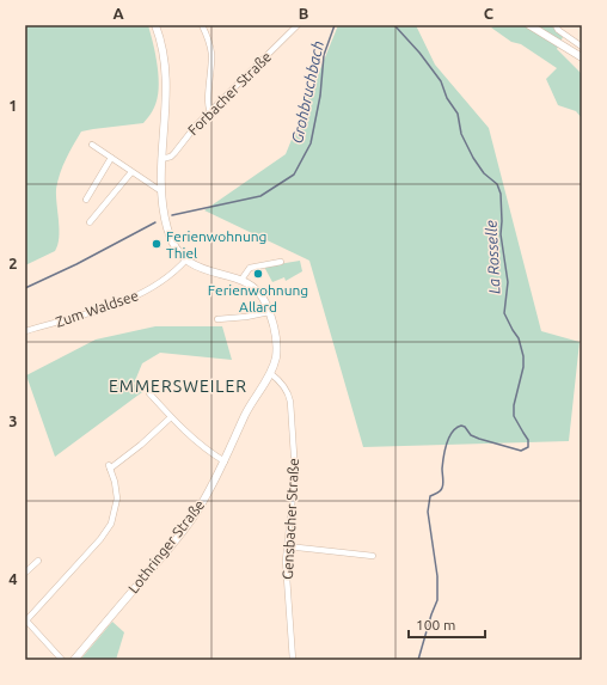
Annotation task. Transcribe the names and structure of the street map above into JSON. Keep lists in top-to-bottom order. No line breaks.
{"streets":{"main road":["Lothringer Straße"],"street":["Forbacher Straße","Zum Waldsee","Gensbacher Straße"]},"crossings":[["Gensbacher Straße","Lothringer Straße"]],"districts":["EMMERSWEILER"],"water":["Grohbruchbach","La Rosselle"],"places":["Ferienwohnung Thiel","Ferienwohnung Allard"],"scale_bar":"100 m","grid":{"columns":["A","B","C"],"rows":["1","2","3","4"]}}
